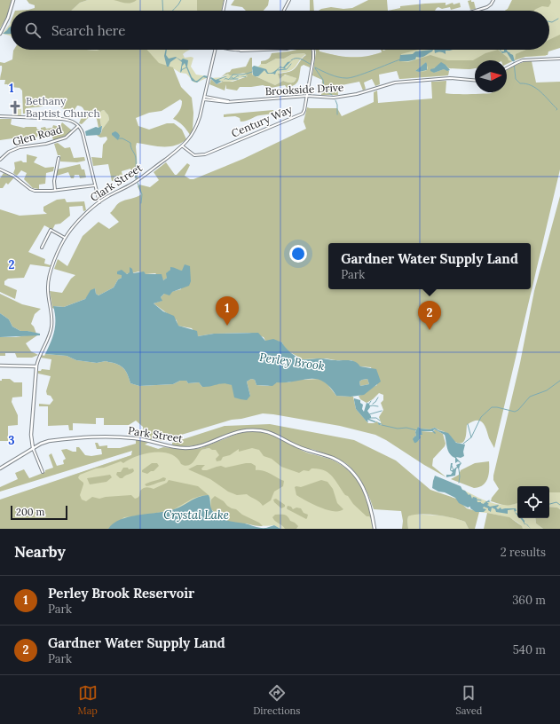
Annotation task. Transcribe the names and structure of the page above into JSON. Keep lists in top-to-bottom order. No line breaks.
{"streets":{"street":["Brookside Drive","Century Way","Glen Road","Clark Street","Park Street"]},"crossings":[["Brookside Drive","Century Way"],["Brookside Drive","Clark Street"],["Century Way","Clark Street"],["Clark Street","Park Street"]],"water":["Perley Brook","Crystal Lake"],"places":{"church":["Bethany Baptist Church"]},"scale_bar":"200 m","north":"right","page":{"search":"Search here","popup":["Gardner Water Supply Land","Park"],"pins":["1","2"],"scale":"200 m","heading":["Nearby","2 results"],"list":[{"mark":"1","name":"Perley Brook Reservoir","note":"Park","value":"360 m"},{"mark":"2","name":"Gardner Water Supply Land","note":"Park","value":"540 m"}],"nav":["Map","Directions","Saved"]},"grid":{"rows":["1","2","3"]}}
